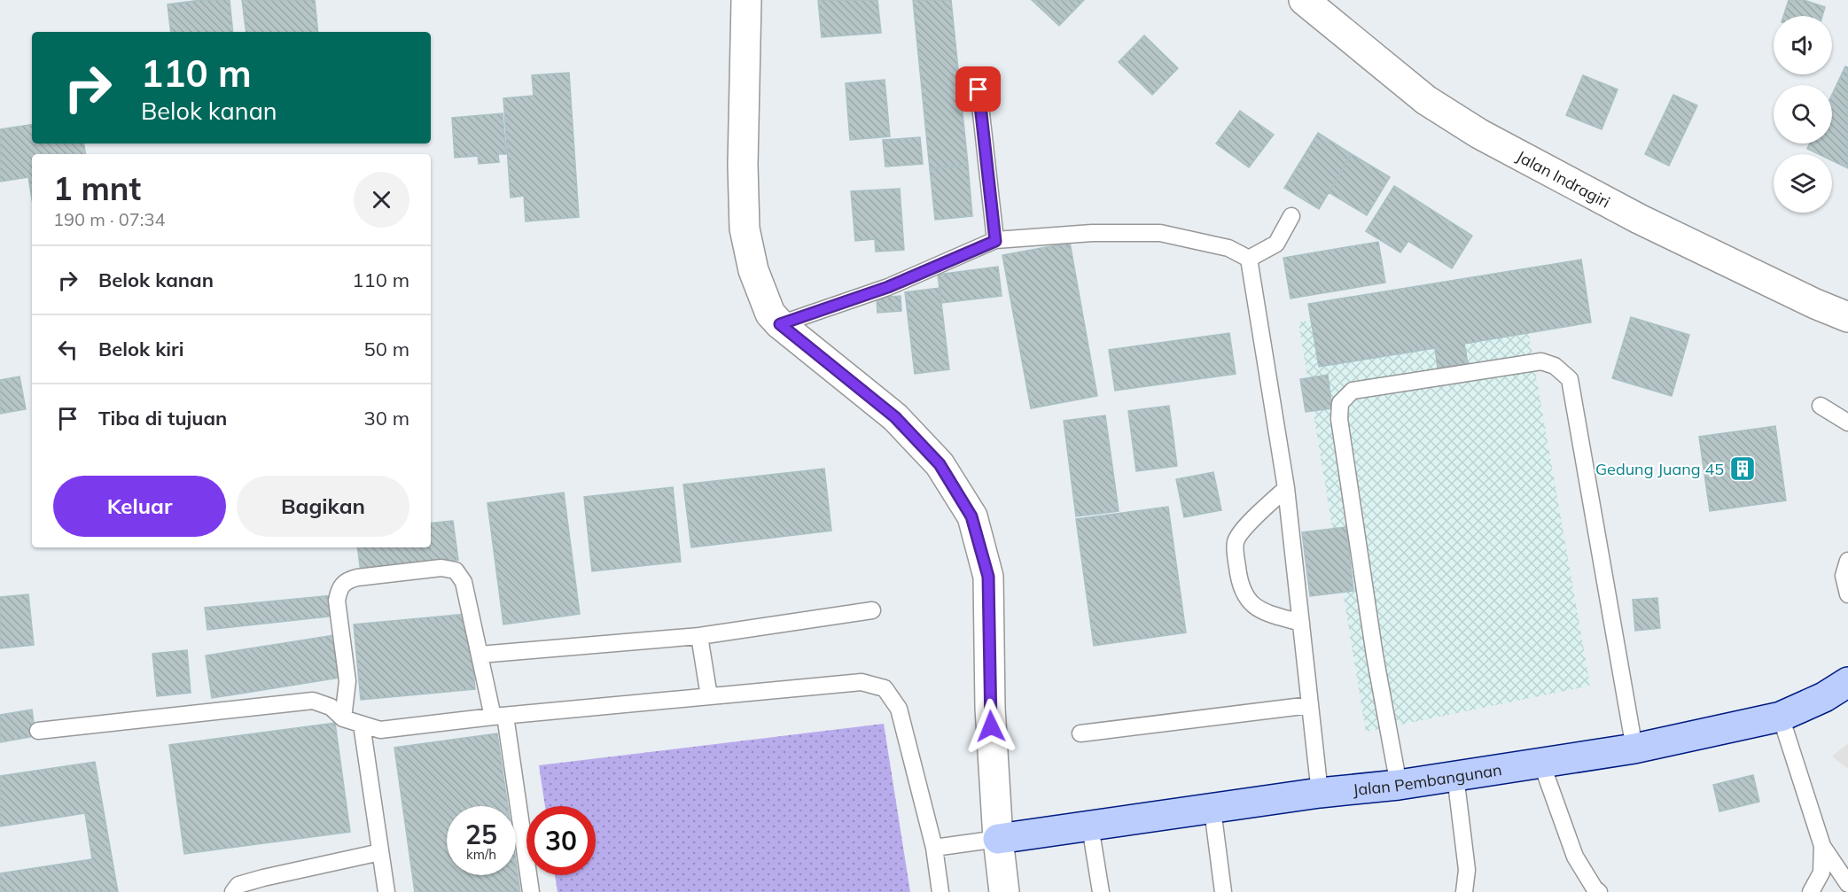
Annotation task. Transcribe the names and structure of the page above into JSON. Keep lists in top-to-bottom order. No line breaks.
{"streets":{"main road":["Jalan Pembangunan"],"street":["Jalan Indragiri"]},"places":{"building":["Gedung Juang 45"]},"page":{"turn":["110 m","Belok kanan"],"heading":["1 mnt","190 m · 07:34"],"list":[{"name":"Belok kanan","value":"110 m"},{"name":"Belok kiri","value":"50 m"},{"name":"Tiba di tujuan","value":"30 m"}],"buttons":["Keluar","Bagikan"],"speed":"25 km/h","limit":"30"}}
